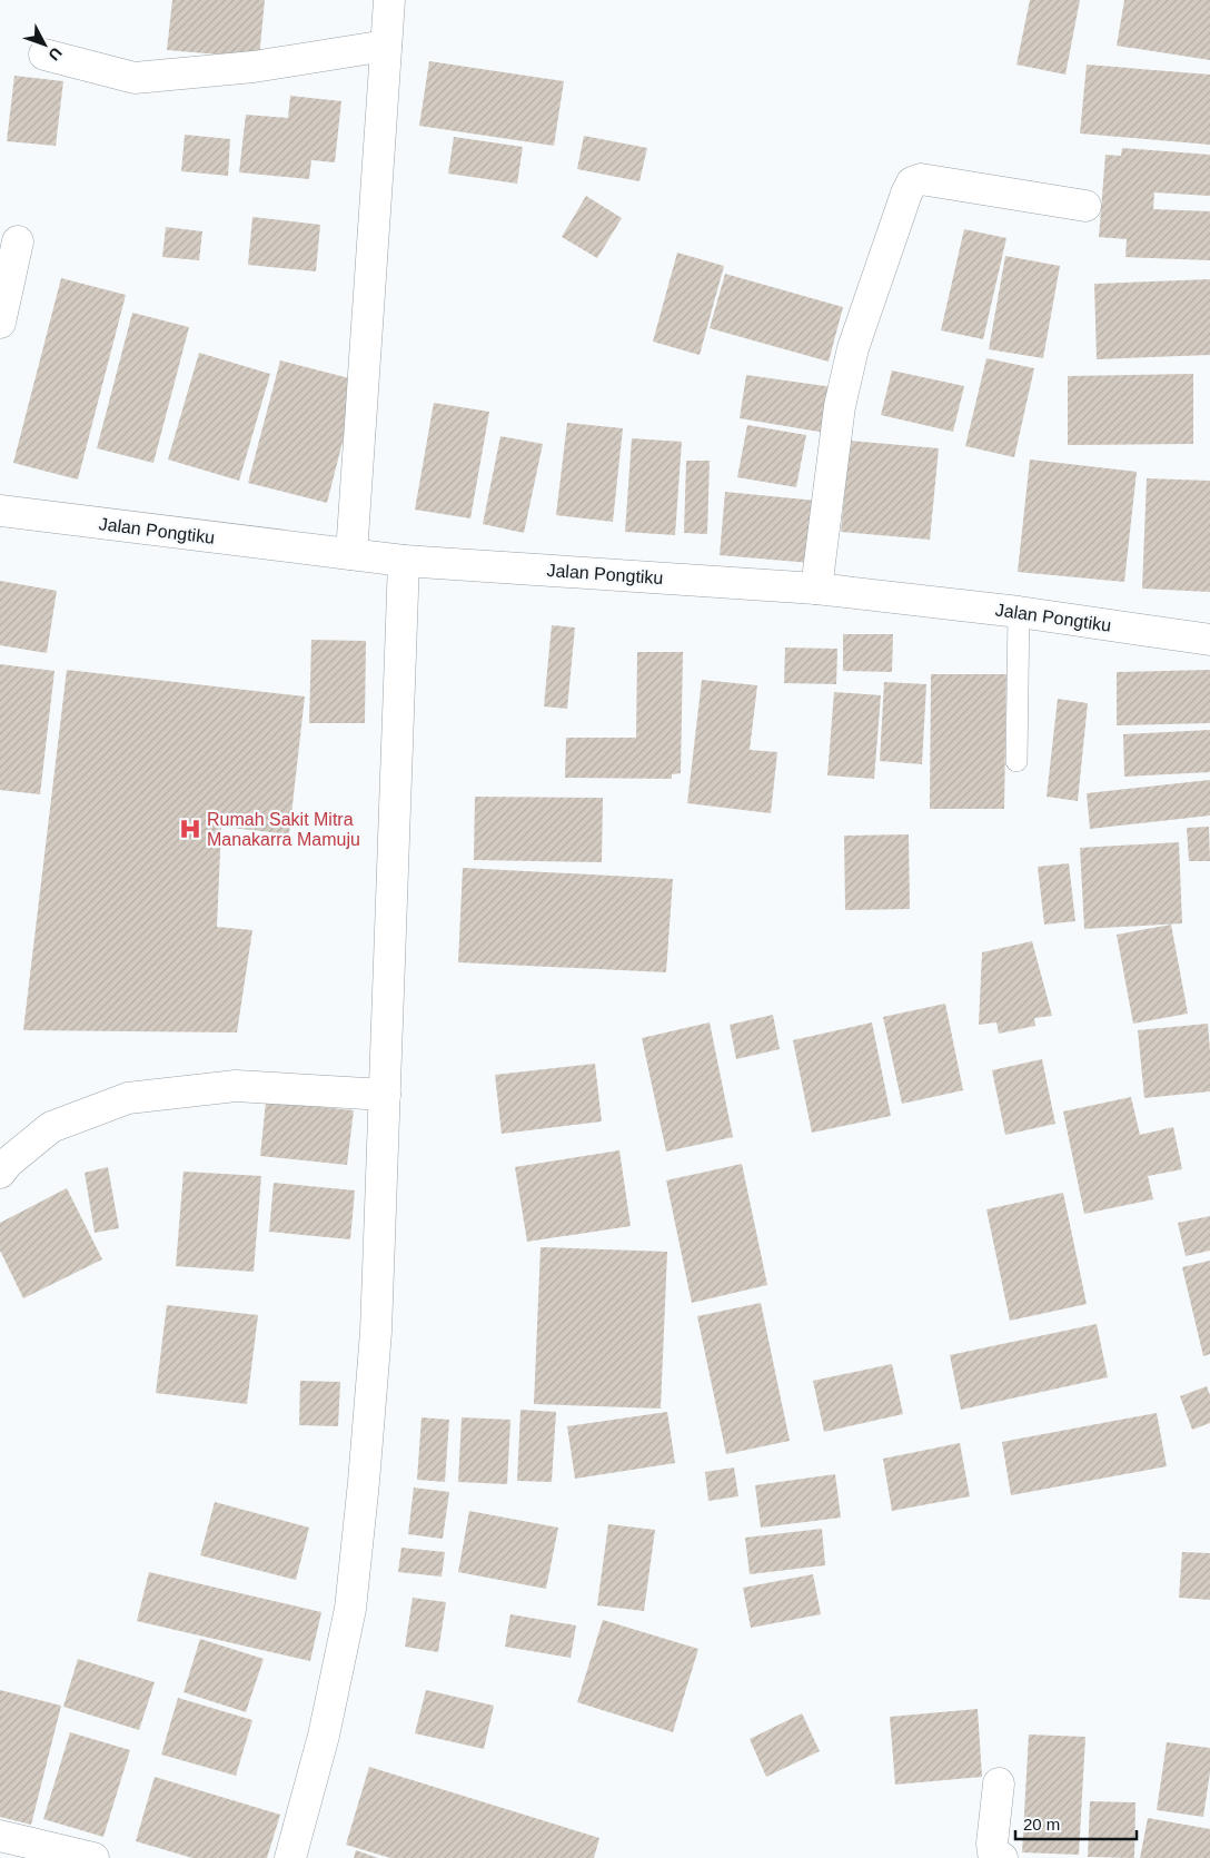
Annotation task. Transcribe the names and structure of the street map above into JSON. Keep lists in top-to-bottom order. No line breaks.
{"streets":{"street":["Jalan Pongtiku"]},"places":{"hospital":["Rumah Sakit Mitra Manakarra Mamuju"]},"scale_bar":"20 m","north":"bottom right"}
